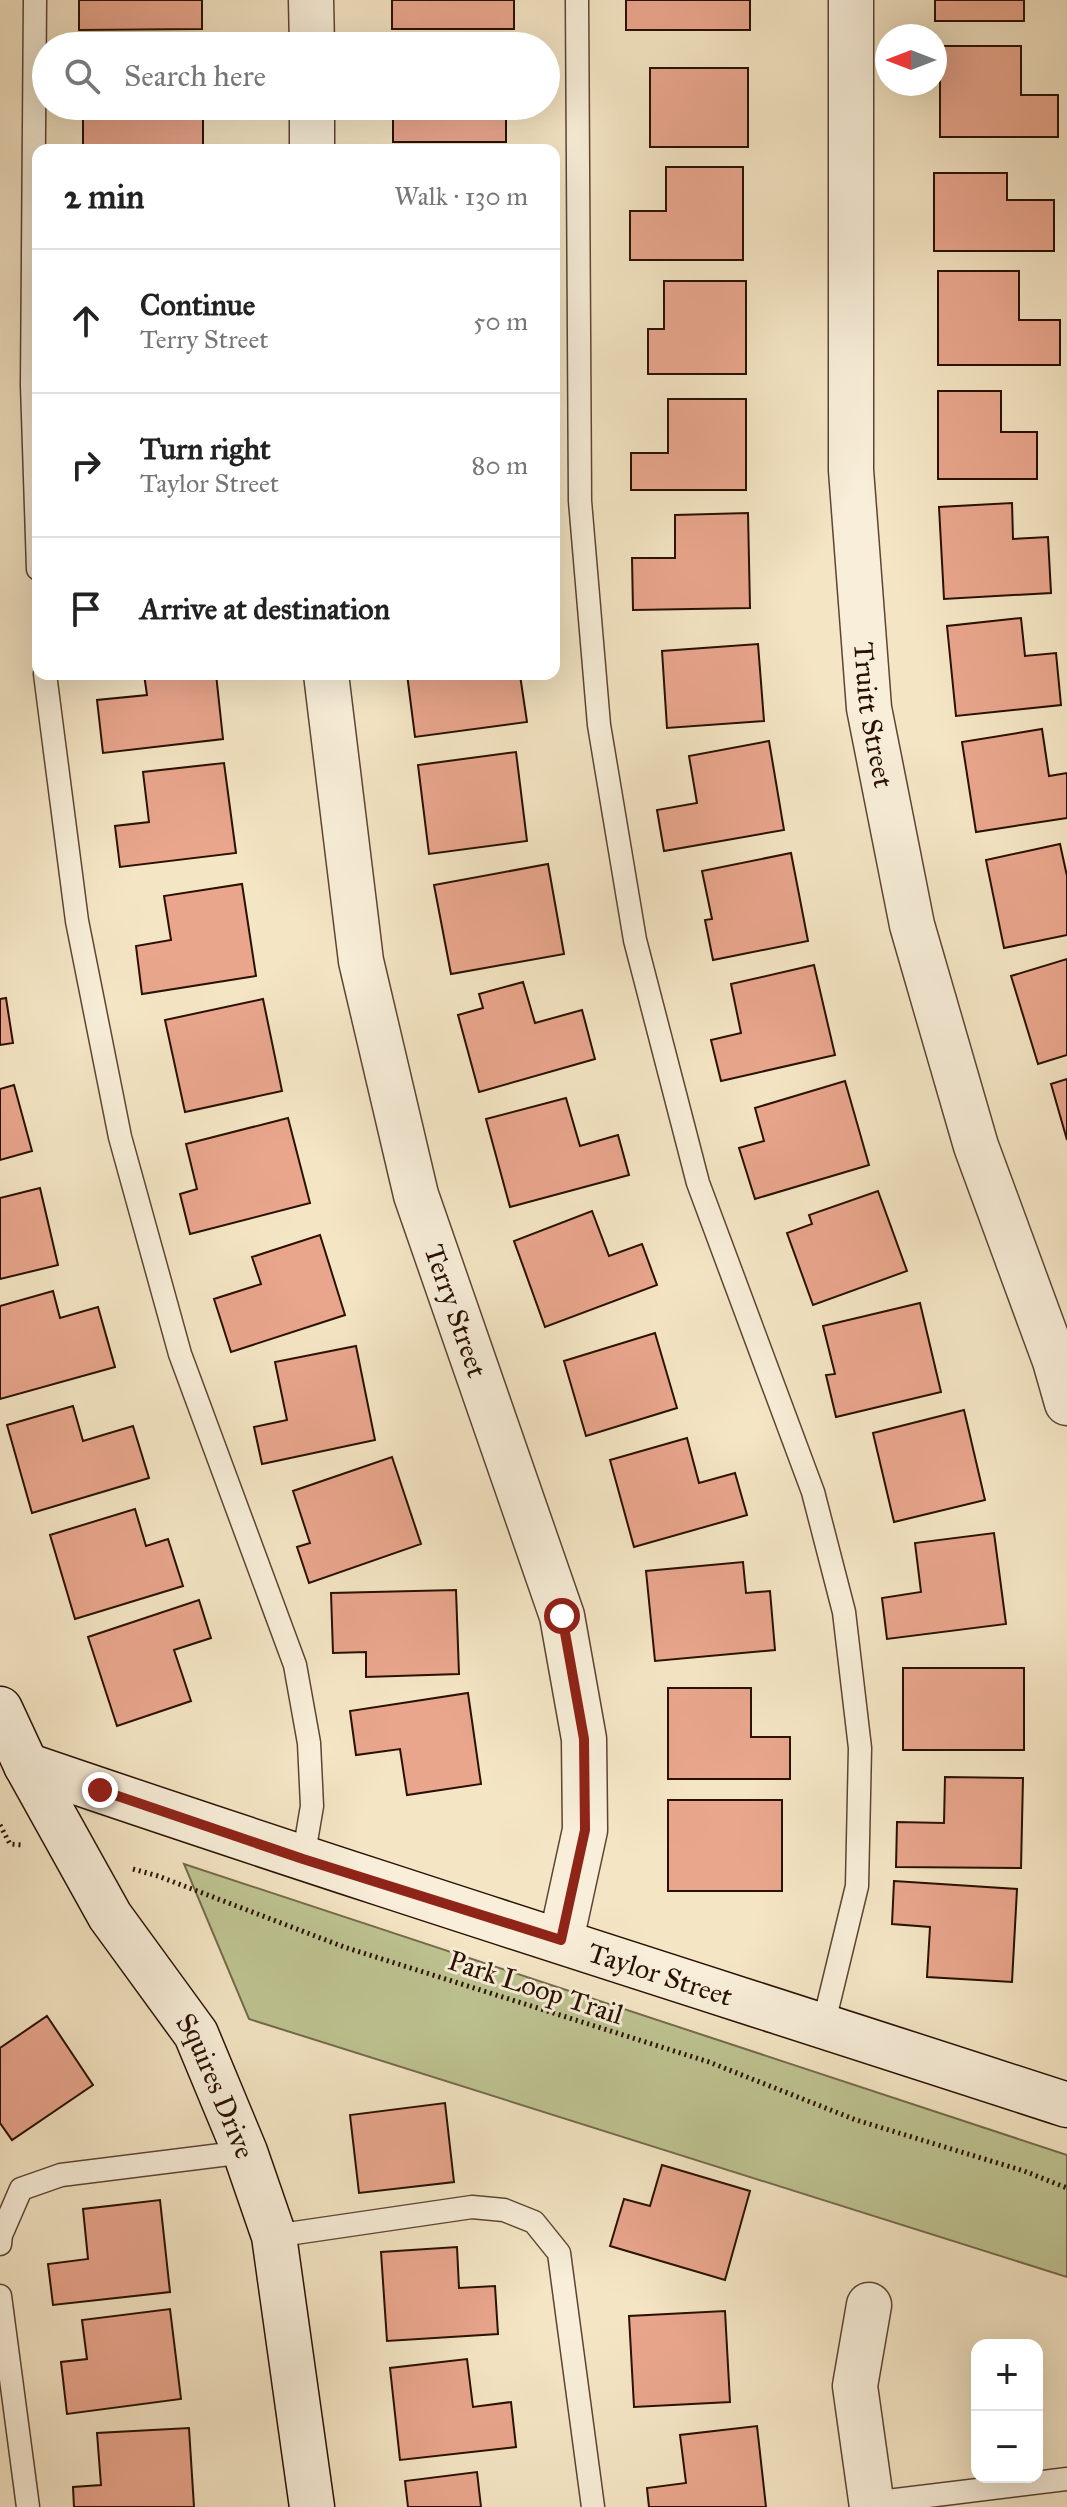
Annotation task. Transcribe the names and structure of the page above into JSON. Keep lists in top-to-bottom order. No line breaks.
{"streets":{"street":["Truitt Street","Terry Street","Taylor Street","Squires Drive"],"path":["Park Loop Trail"]},"crossings":[["Terry Street","Taylor Street"],["Taylor Street","Squires Drive"],["Park Loop Trail","Squires Drive"]],"north":"left","page":{"search":"Search here","heading":["2 min","Walk · 130 m"],"list":[["Continue","Terry Street","50 m"],["Turn right","Taylor Street","80 m"],"Arrive at destination"],"map_buttons":["+","−"]}}
